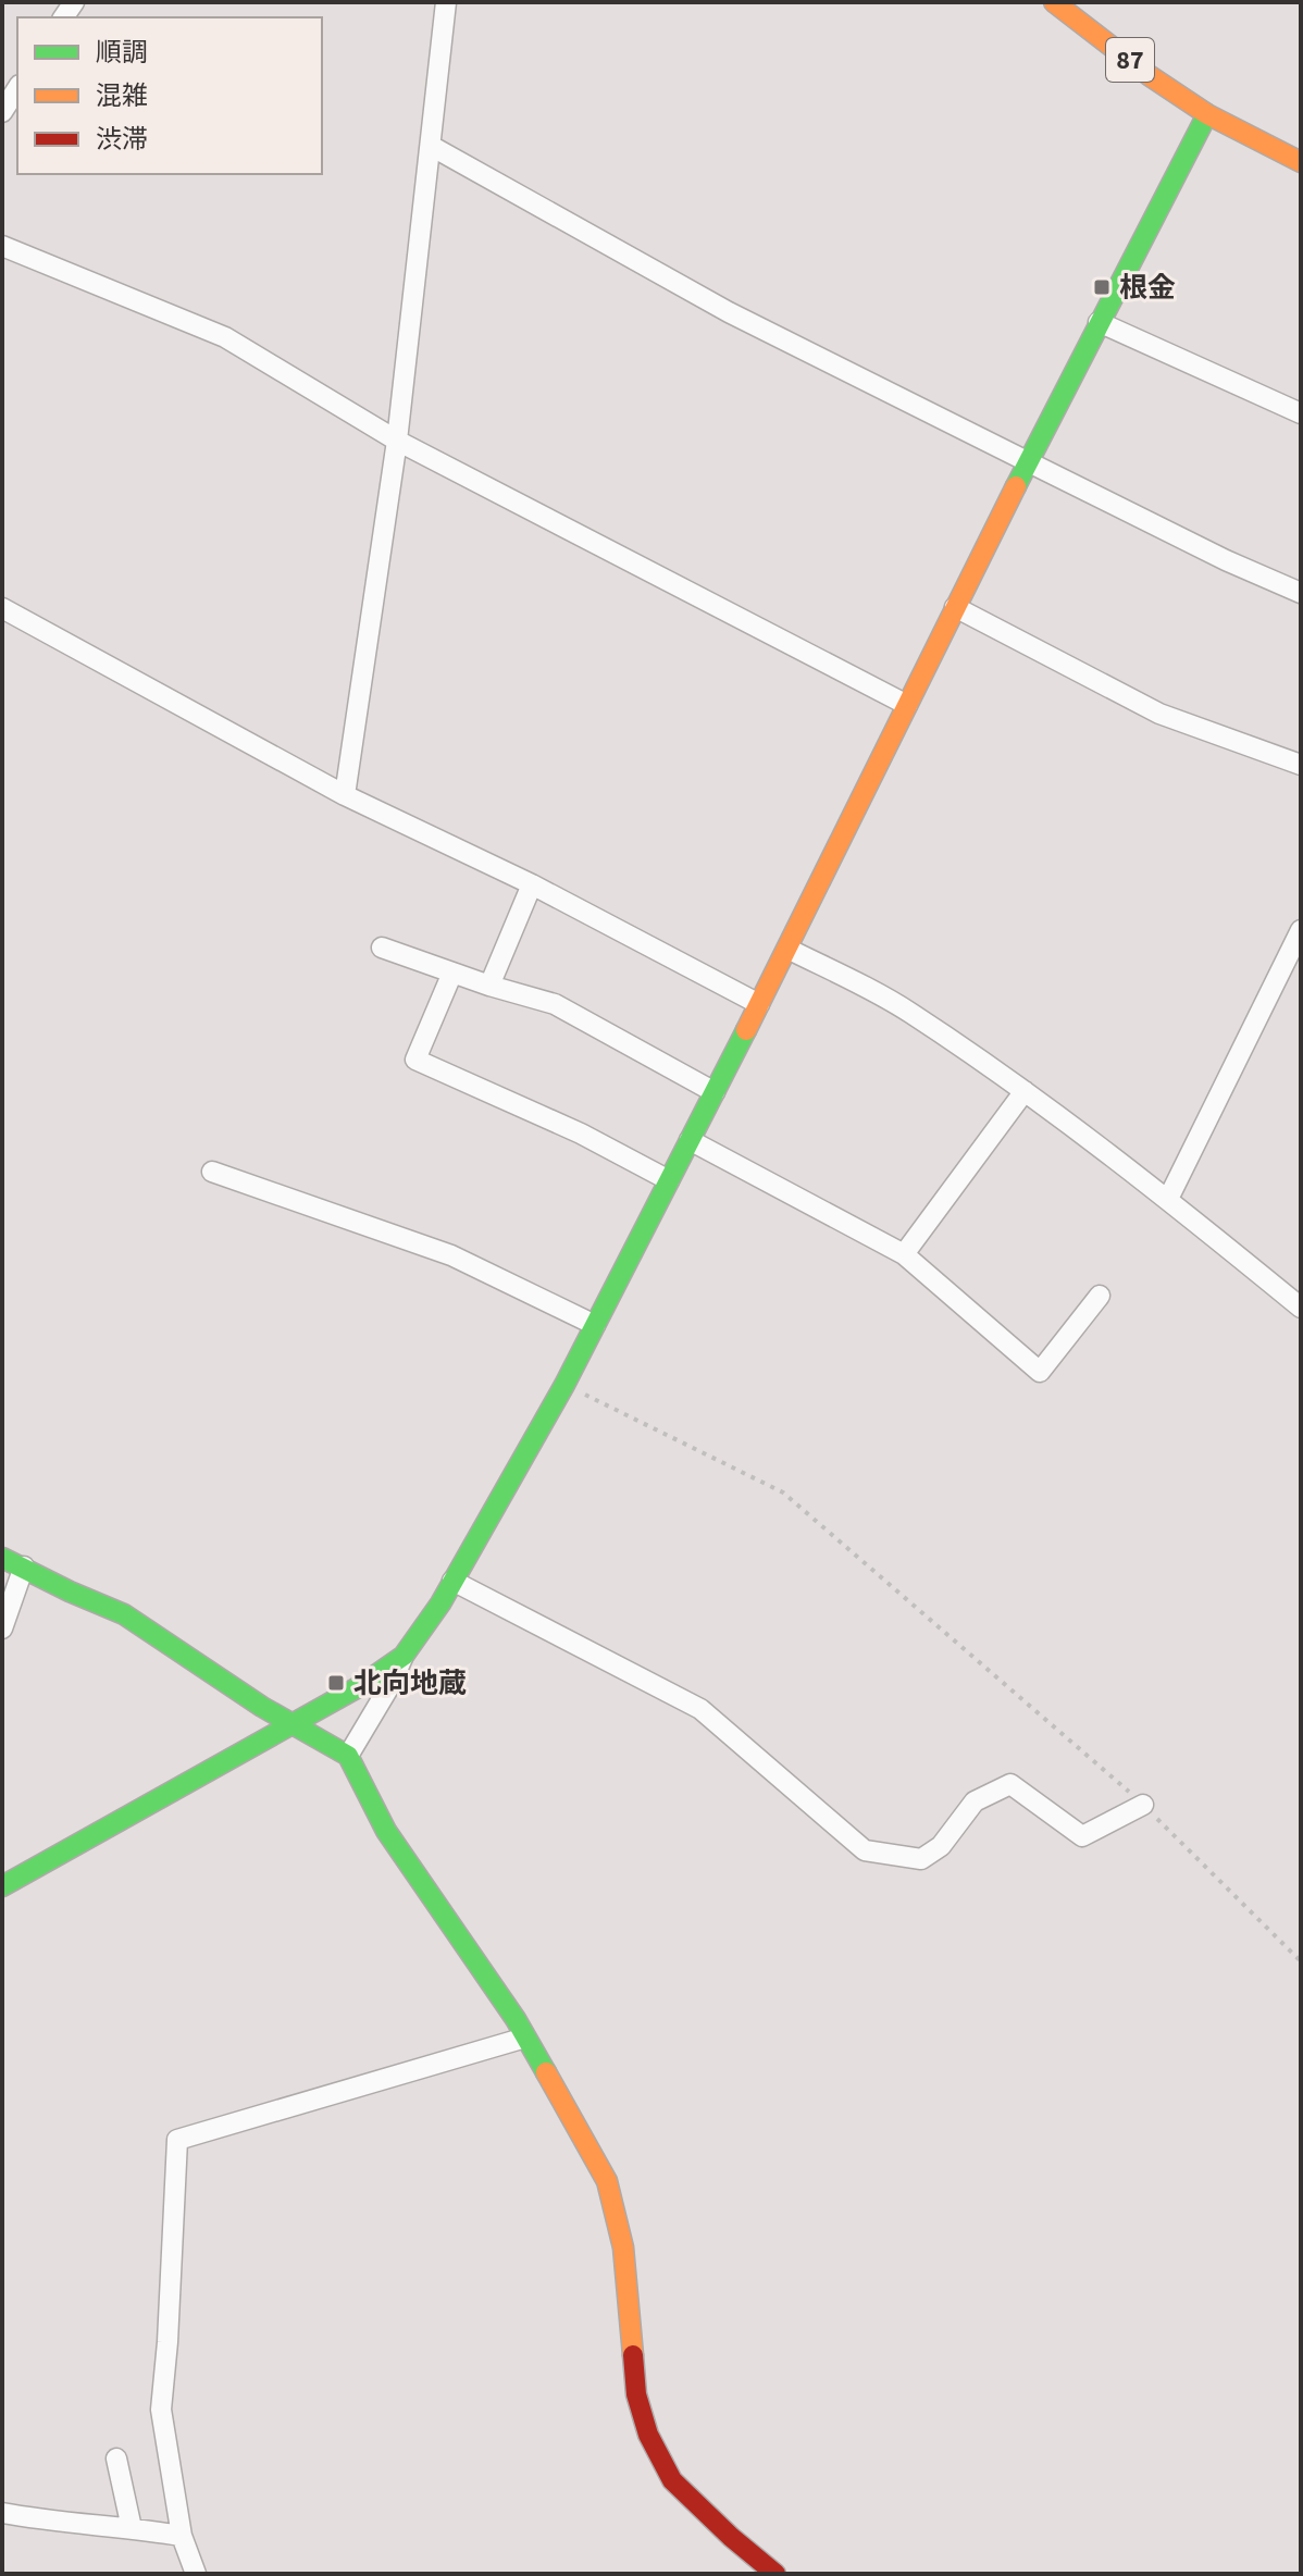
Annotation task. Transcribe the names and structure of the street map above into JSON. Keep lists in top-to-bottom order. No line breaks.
{"streets":{"street":["87"]},"places":{"transit":["根金","北向地蔵"]},"legend":["順調","混雑","渋滞"]}
